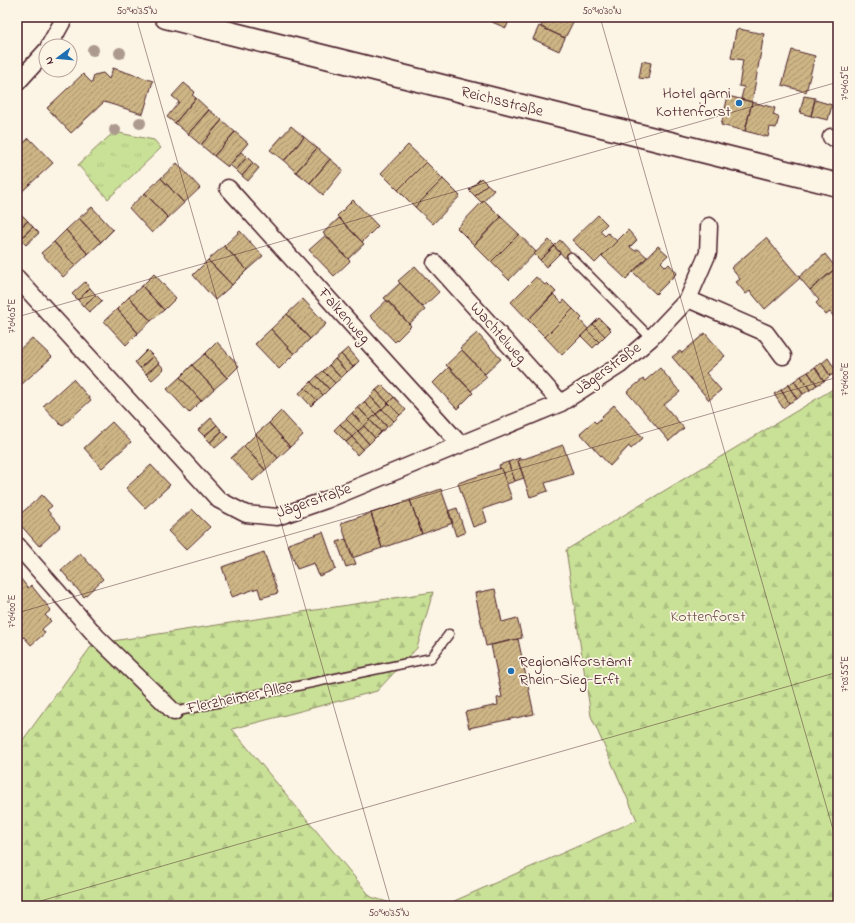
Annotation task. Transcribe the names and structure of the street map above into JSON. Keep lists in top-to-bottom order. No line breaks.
{"streets":{"main road":["Reichsstraße"],"street":["Falkenweg","Wachtelweg","Jägerstraße","Flerzheimer Allee"]},"crossings":[["Falkenweg","Jägerstraße"],["Wachtelweg","Jägerstraße"]],"parks":["Kottenforst"],"places":["Hotel garni Kottenforst","Regionalforstamt Rhein-Sieg-Erft"],"north":"left","coordinates":["50°40'35\"N","50°40'30\"N","7°04'05\"E","7°04'00\"E","7°03'55\"E"]}
